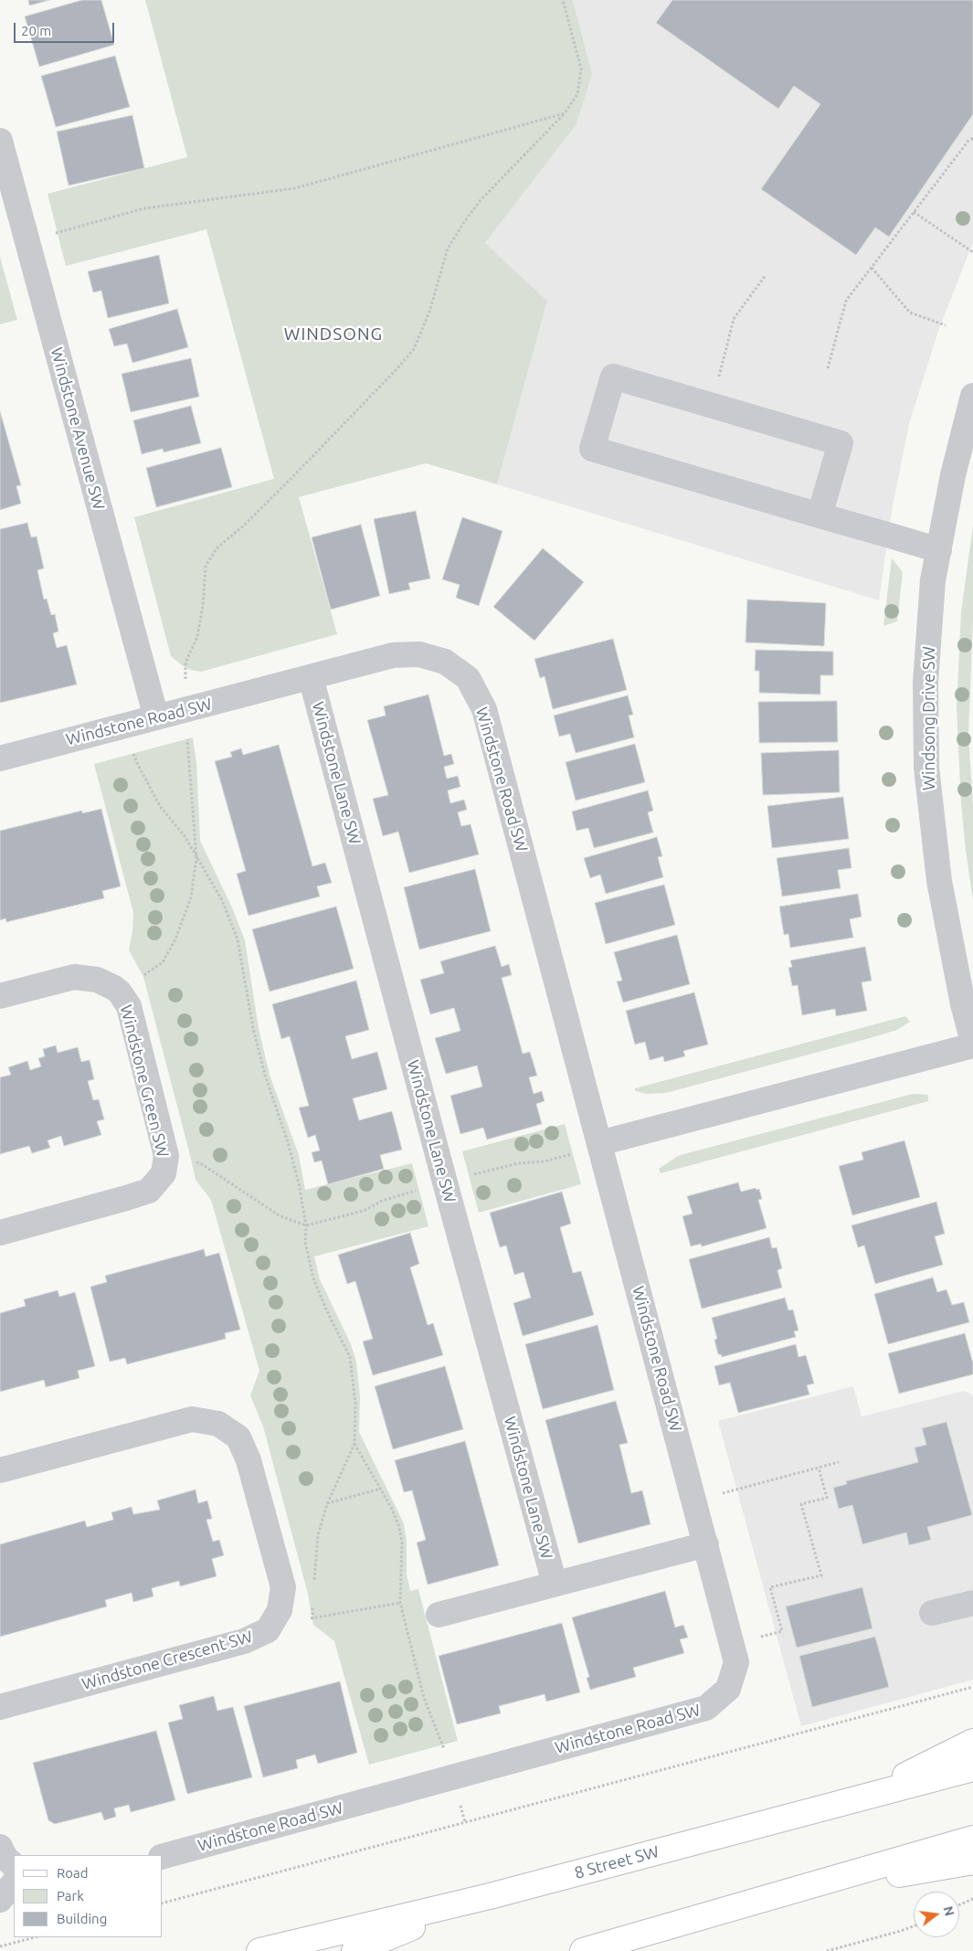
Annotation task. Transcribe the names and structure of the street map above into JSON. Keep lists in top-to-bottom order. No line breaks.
{"streets":{"main road":["8 Street SW"],"street":["Windstone Avenue SW","Windsong Drive SW","Windstone Road SW","Windstone Lane SW","Windstone Green SW","Windstone Crescent SW"]},"crossings":[["Windstone Avenue SW","Windstone Road SW"],["Windstone Road SW","Windstone Lane SW"]],"districts":["WINDSONG"],"legend":["Road","Park","Building"],"scale_bar":"20 m","north":"right"}
